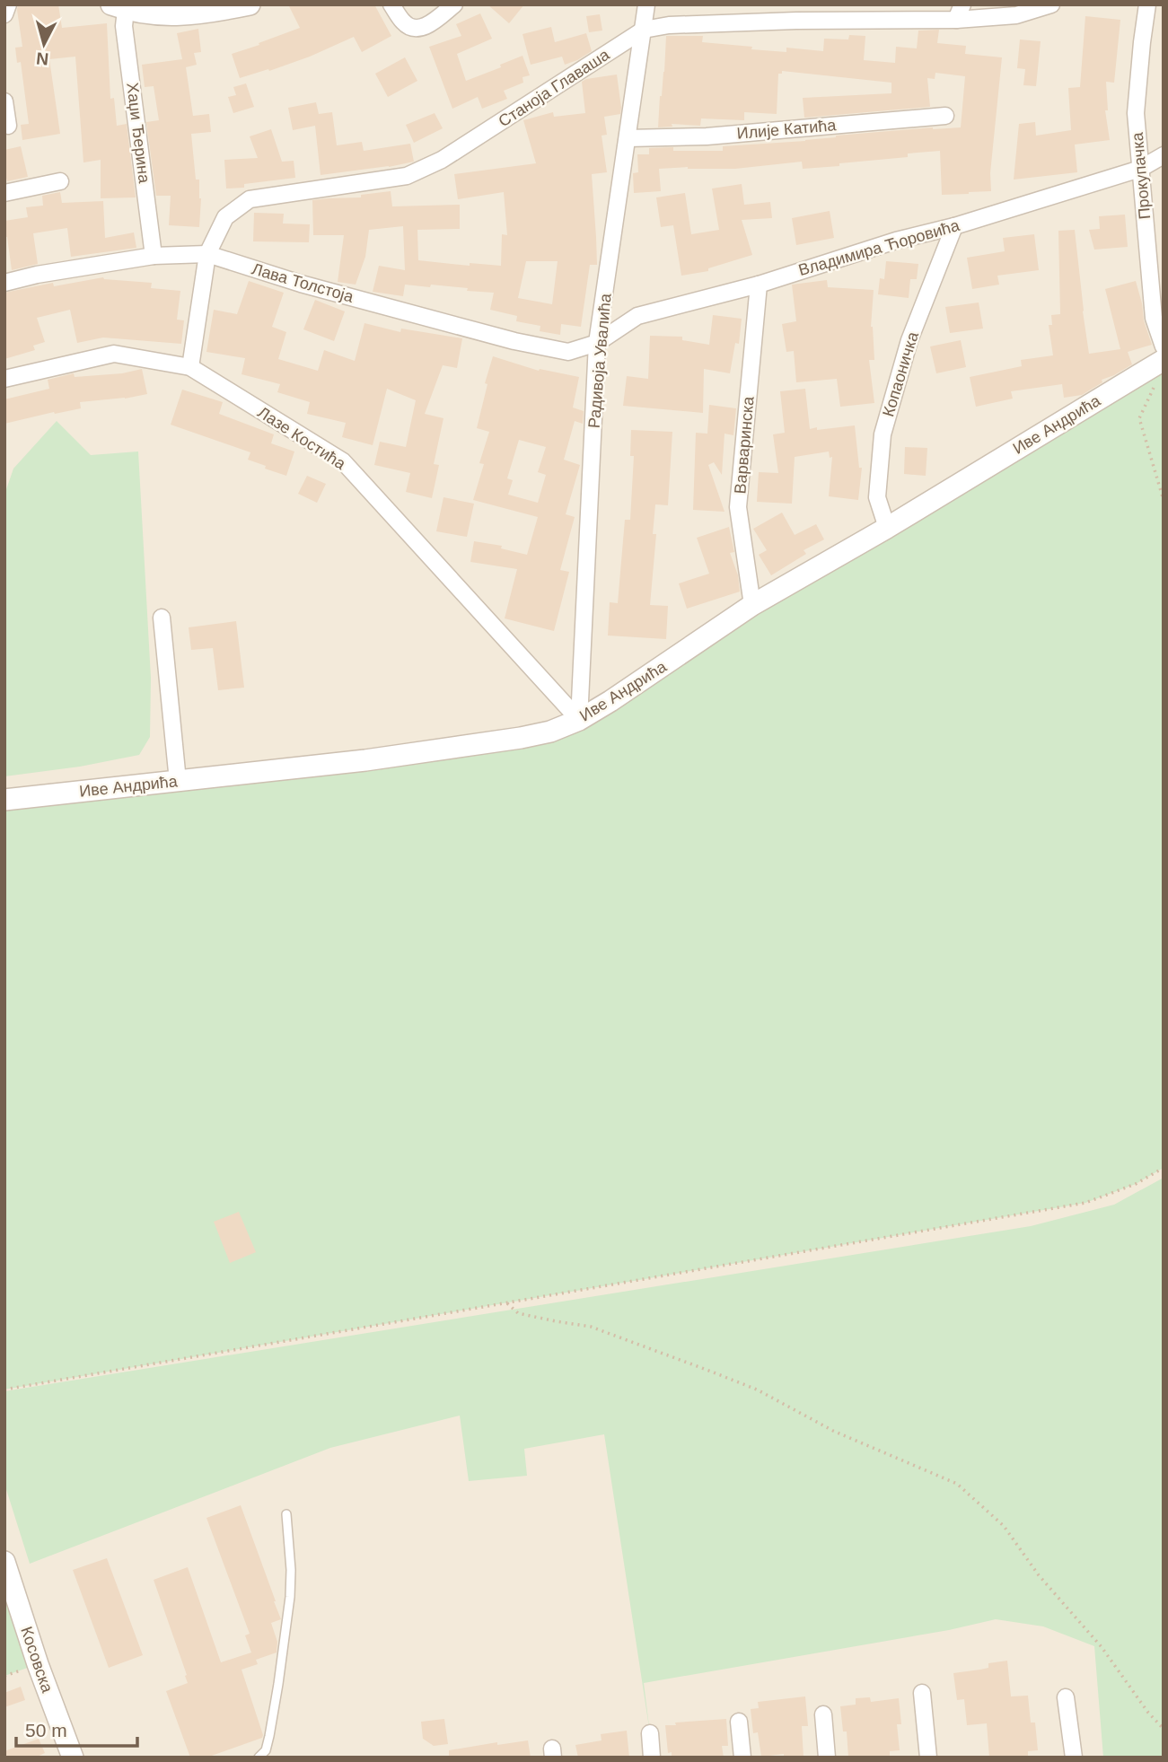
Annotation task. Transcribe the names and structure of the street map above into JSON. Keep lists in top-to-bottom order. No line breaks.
{"streets":{"street":["Станоја Главаша","Илије Катића","Хаџи Ђерина","Прокупачка","Владимира Ћоровића","Лава Толстоја","Радивоја Увалића","Копаоничка","Иве Андрића","Лазе Костића","Варваринска","Косовска"]},"crossings":[["Станоја Главаша","Лава Толстоја"],["Станоја Главаша","Радивоја Увалића"],["Станоја Главаша","Лазе Костића"],["Илије Катића","Радивоја Увалића"],["Хаџи Ђерина","Лава Толстоја"],["Прокупачка","Владимира Ћоровића"],["Владимира Ћоровића","Лава Толстоја"],["Владимира Ћоровића","Радивоја Увалића"],["Владимира Ћоровића","Копаоничка"],["Владимира Ћоровића","Варваринска"],["Лава Толстоја","Радивоја Увалића"],["Радивоја Увалића","Иве Андрића"],["Радивоја Увалића","Лазе Костића"],["Копаоничка","Иве Андрића"],["Иве Андрића","Лазе Костића"],["Иве Андрића","Варваринска"]],"scale_bar":"50 m","north":"bottom"}
